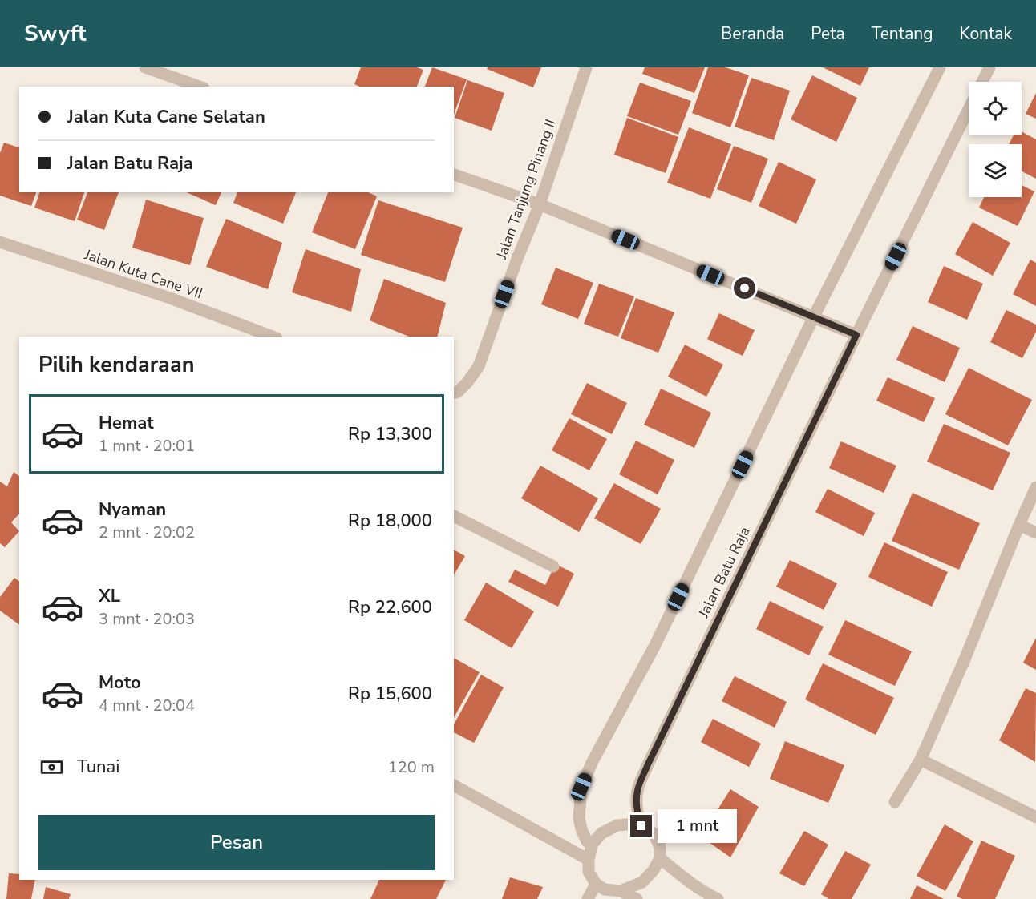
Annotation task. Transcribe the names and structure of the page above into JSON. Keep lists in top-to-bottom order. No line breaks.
{"streets":{"street":["Jalan Tanjung Pinang II","Jalan Kuta Cane VII","Jalan Batu Raja"]},"page":{"header":"Swyft","nav":["Beranda","Peta","Tentang","Kontak"],"banner":["Jalan Kuta Cane Selatan","Jalan Batu Raja"],"heading":"Pilih kendaraan","list":[{"name":"Hemat","note":"1 mnt · 20:01","value":"Rp 13,300"},{"name":"Nyaman","note":"2 mnt · 20:02","value":"Rp 18,000"},{"name":"XL","note":"3 mnt · 20:03","value":"Rp 22,600"},{"name":"Moto","note":"4 mnt · 20:04","value":"Rp 15,600"}],"pay":["Tunai","120 m"],"buttons":"Pesan","bubble":"1 mnt"}}
